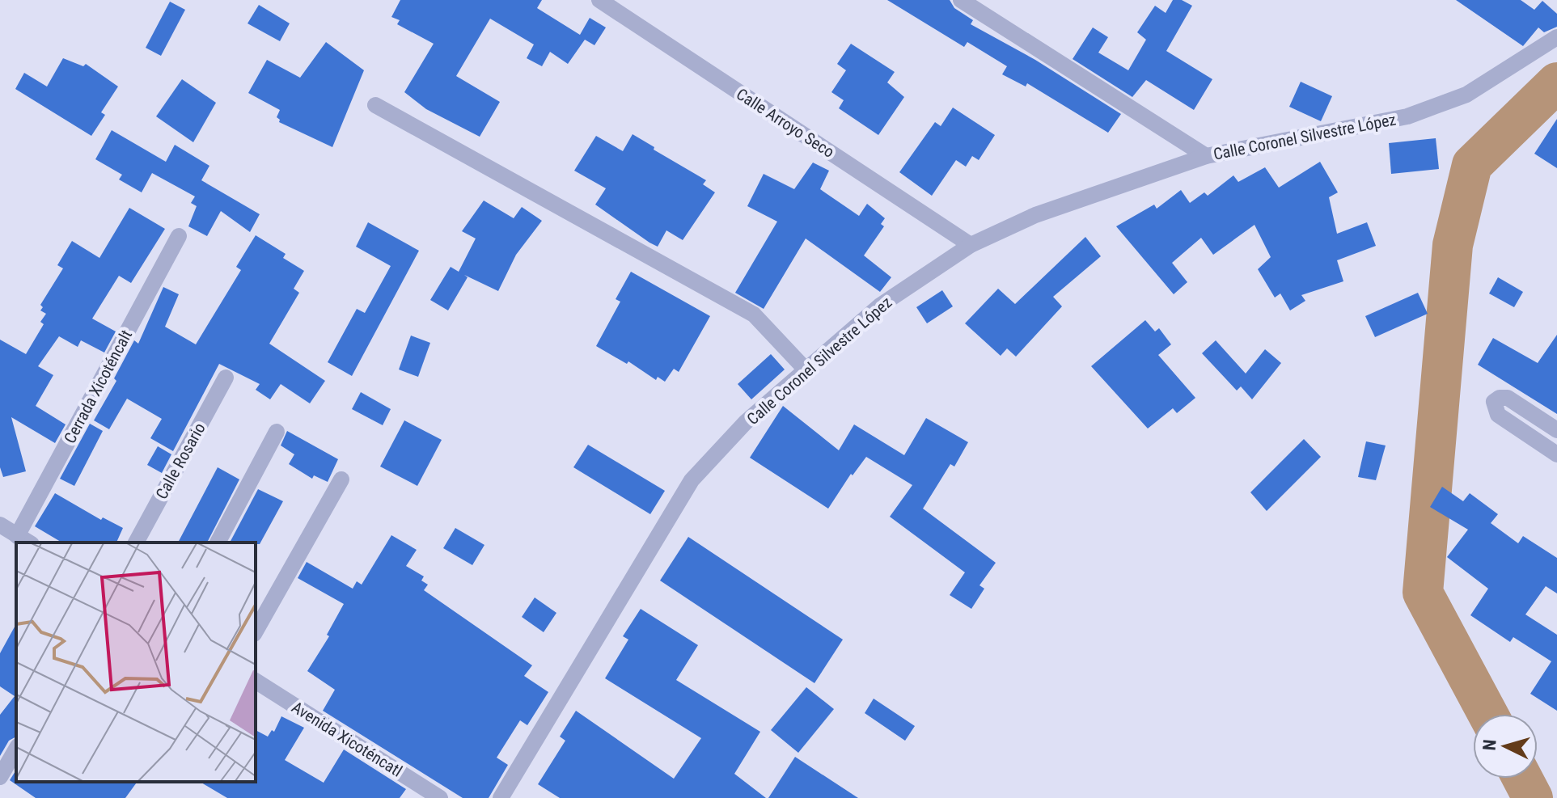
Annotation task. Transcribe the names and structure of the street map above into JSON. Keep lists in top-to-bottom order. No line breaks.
{"streets":{"street":["Calle Arroyo Seco","Calle Coronel Silvestre López","Cerrada Xicoténcalt","Calle Rosario","Avenida Xicoténcatl"]},"crossings":[["Calle Arroyo Seco","Calle Coronel Silvestre López"]],"north":"left"}
